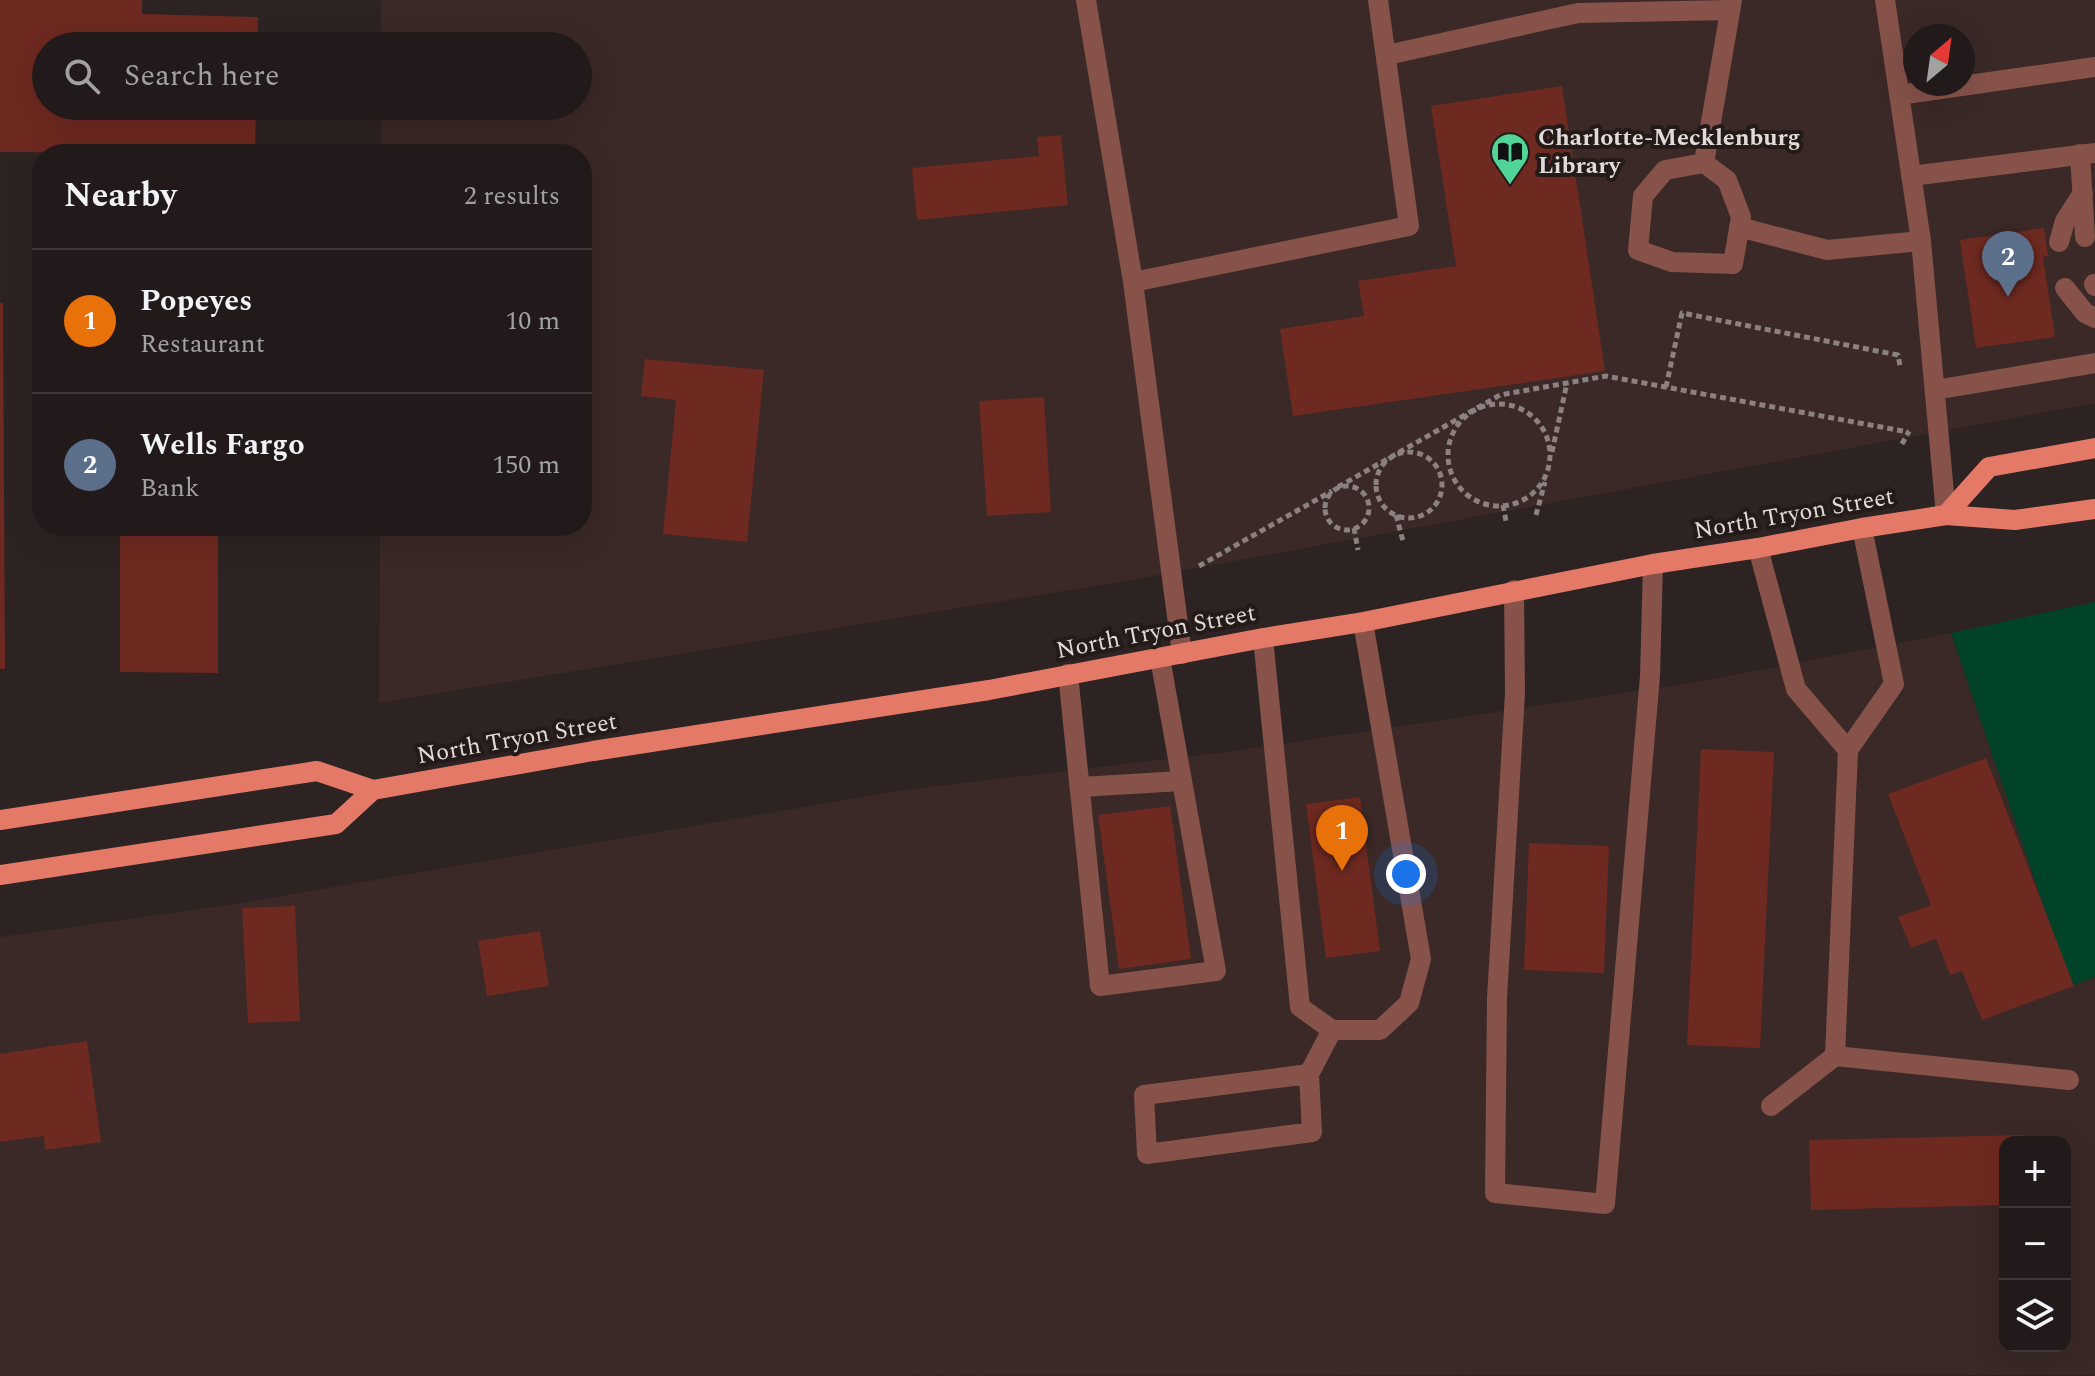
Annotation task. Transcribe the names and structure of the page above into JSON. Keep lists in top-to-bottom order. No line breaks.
{"streets":{"main road":["North Tryon Street"]},"places":{"library":["Charlotte-Mecklenburg Library"]},"north":"top right","page":{"search":"Search here","heading":["Nearby","2 results"],"pins":["2","1"],"list":[{"mark":"1","name":"Popeyes","note":"Restaurant","value":"10 m"},{"mark":"2","name":"Wells Fargo","note":"Bank","value":"150 m"}],"map_buttons":["+","−"]}}
